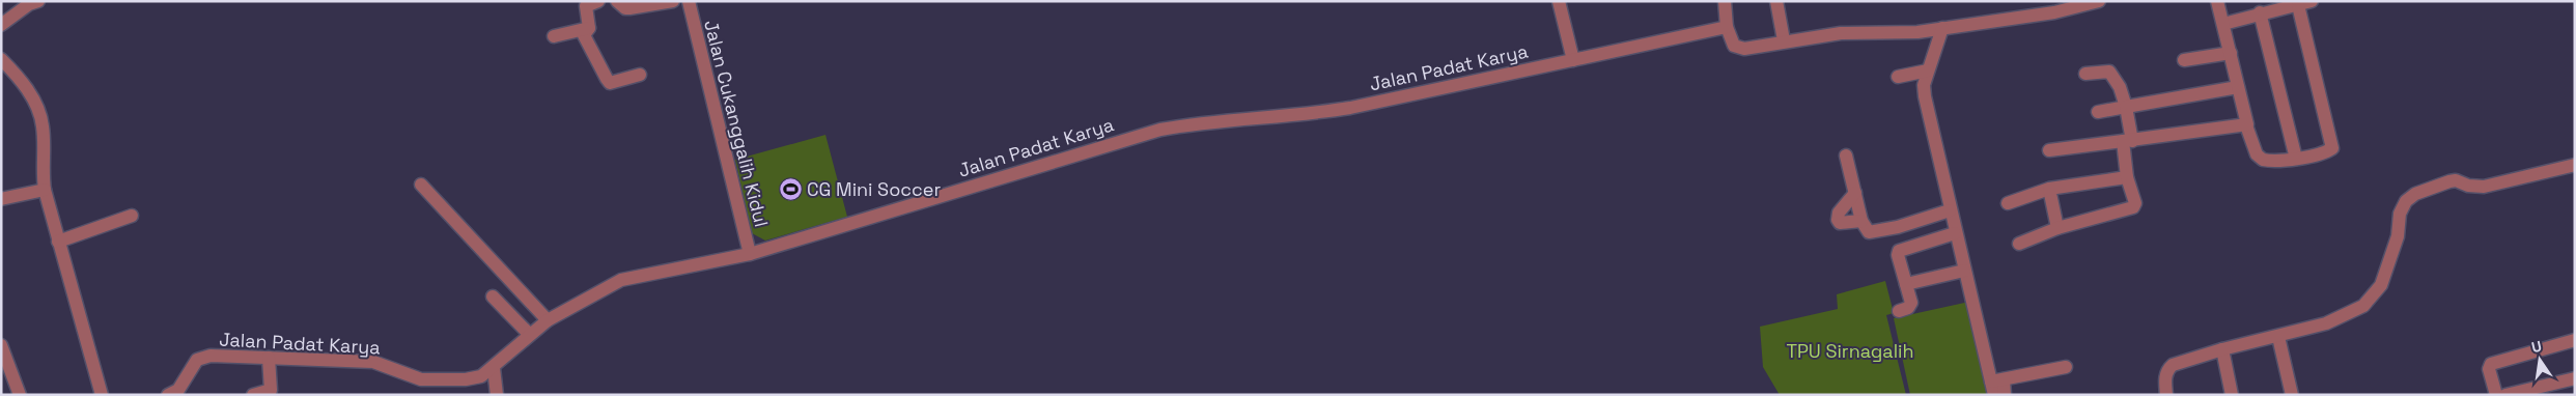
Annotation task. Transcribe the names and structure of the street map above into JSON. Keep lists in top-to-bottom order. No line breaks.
{"streets":{"street":["Jalan Padat Karya","Jalan Cukanggalih Kidul"]},"crossings":[["Jalan Padat Karya","Jalan Cukanggalih Kidul"]],"parks":["TPU Sirnagalih"],"places":{"sports":["CG Mini Soccer"]},"north":"top"}
